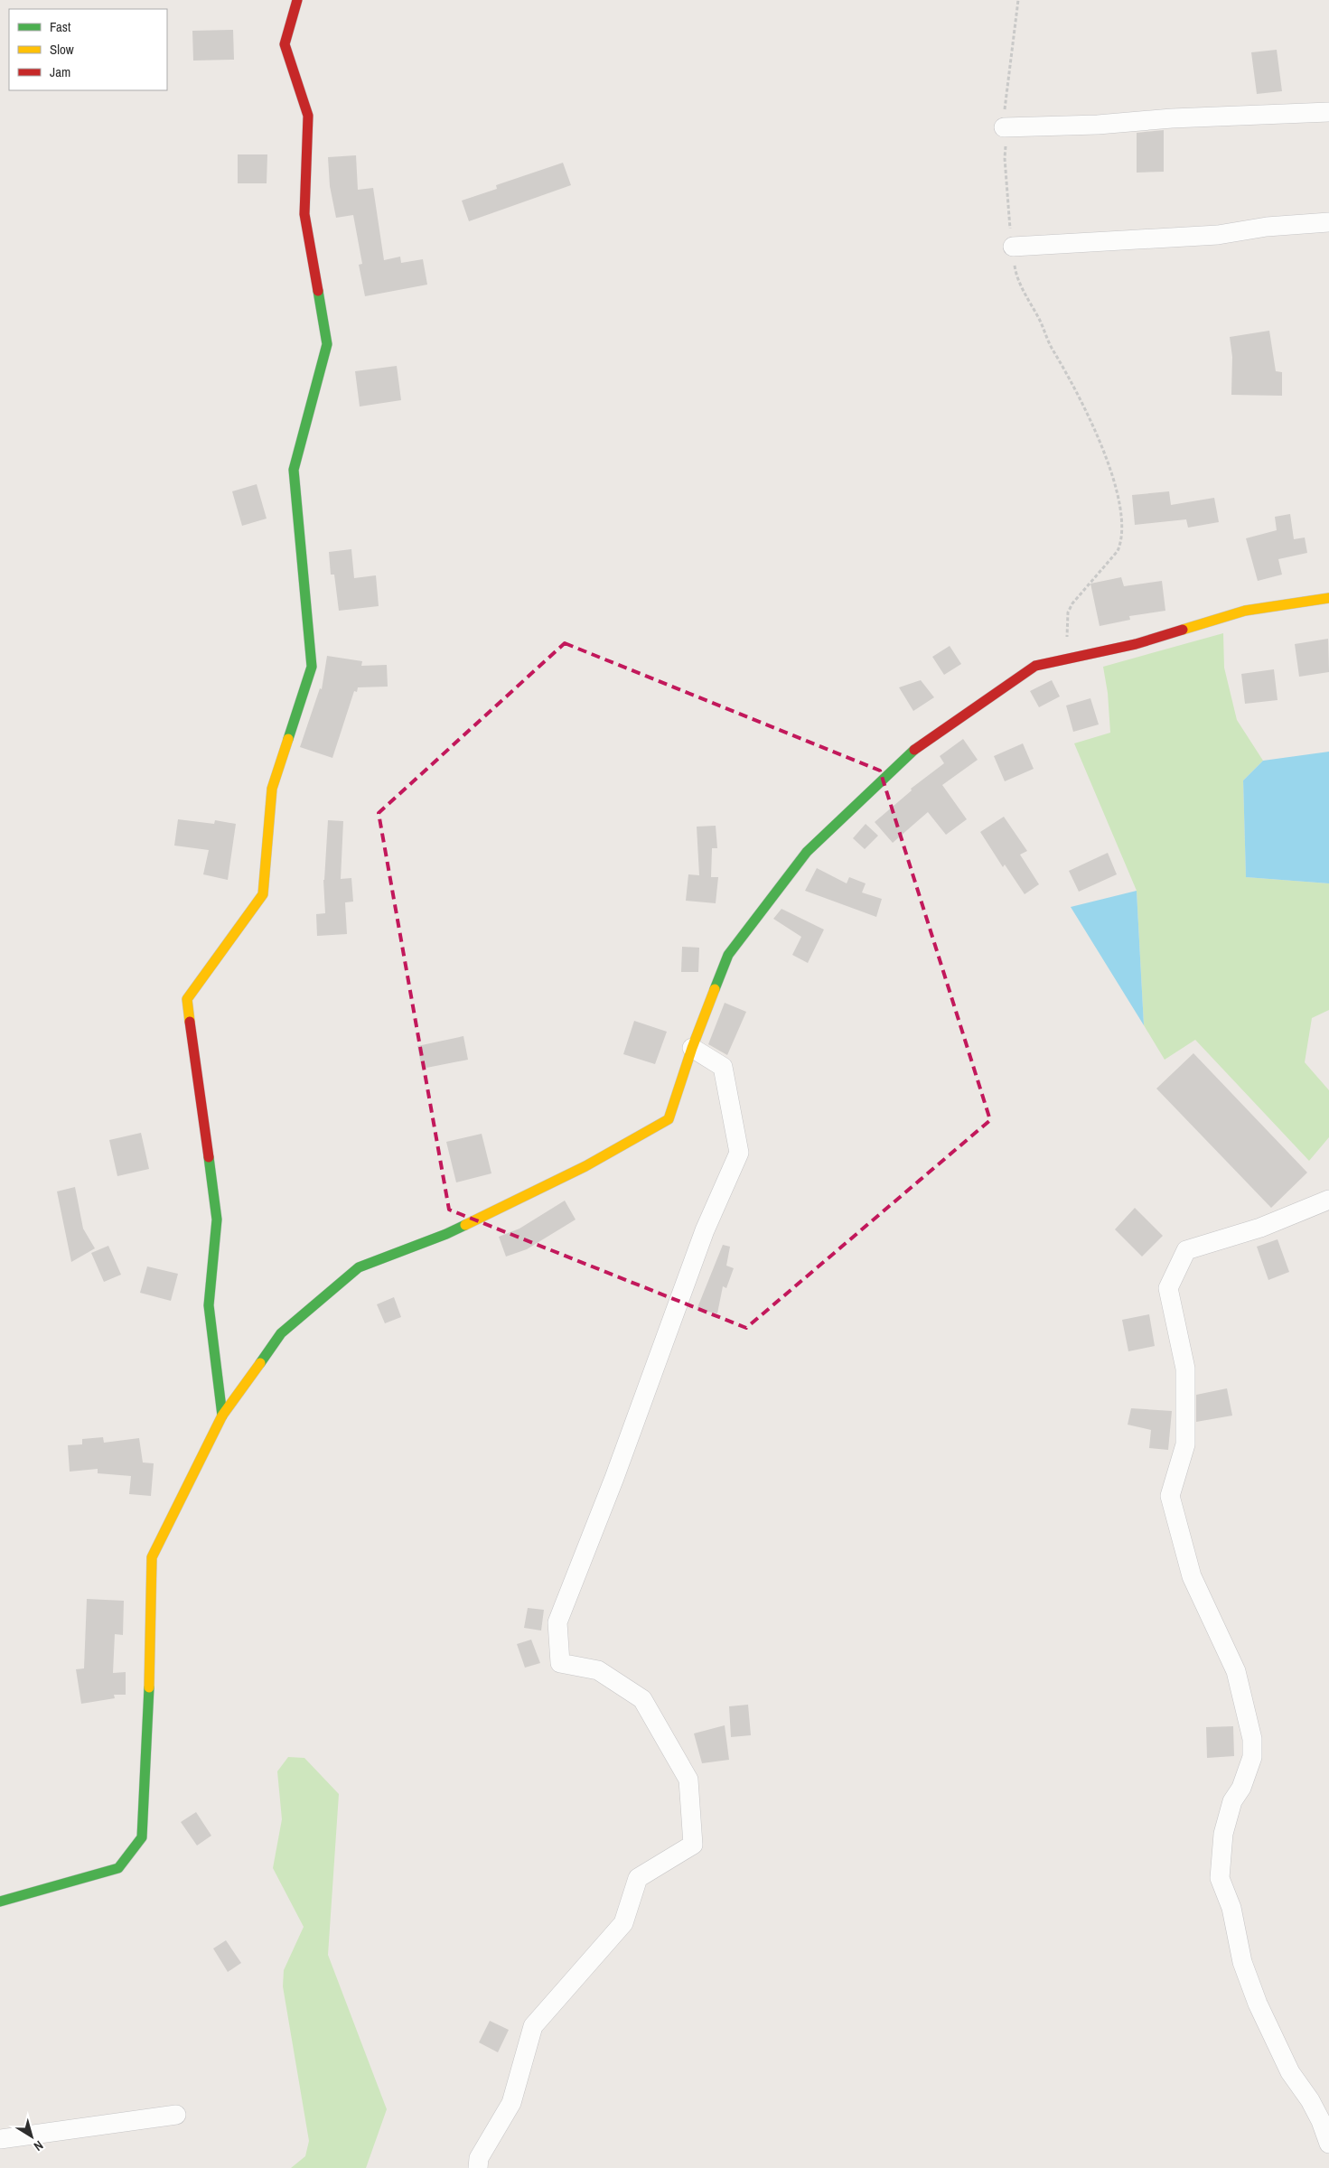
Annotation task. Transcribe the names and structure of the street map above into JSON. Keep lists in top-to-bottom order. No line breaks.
{"legend":["Fast","Slow","Jam"],"north":"bottom right"}
